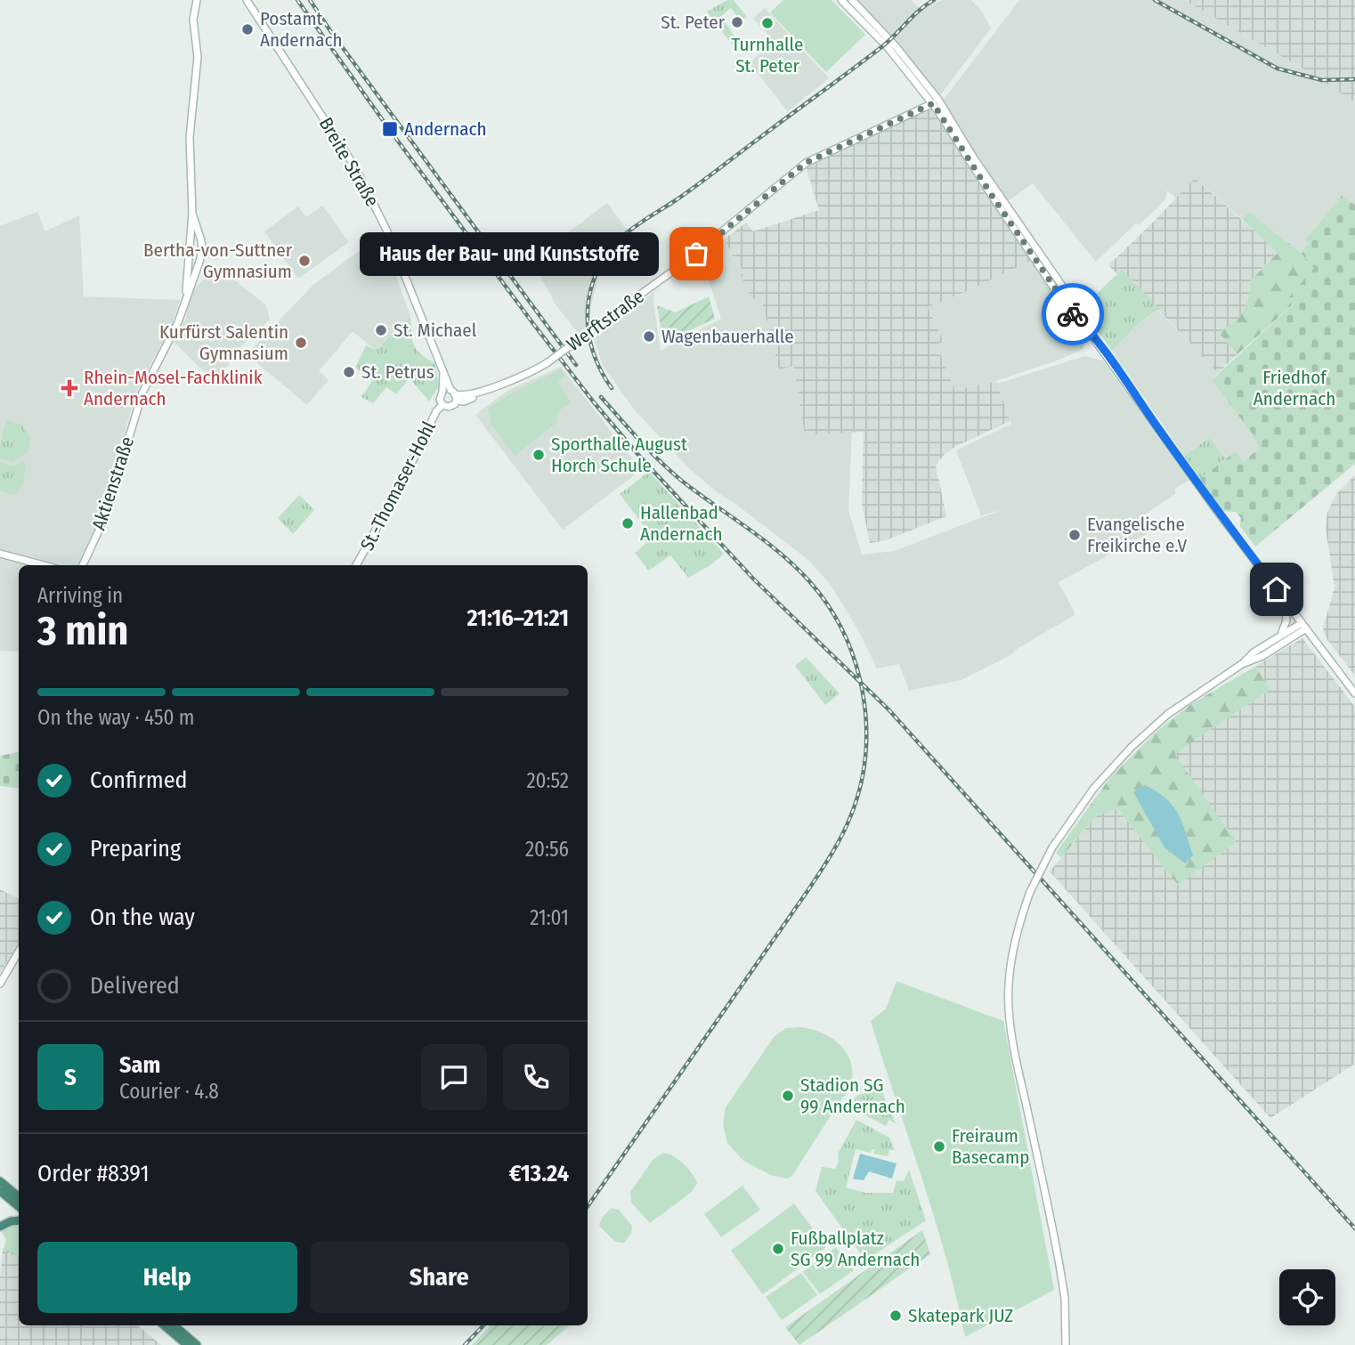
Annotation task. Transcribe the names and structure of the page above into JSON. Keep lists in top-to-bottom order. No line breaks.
{"streets":{"street":["Breite Straße","Werftstraße","Aktienstraße","St.-Thomaser-Hohl"]},"crossings":[["Breite Straße","Werftstraße"]],"parks":["Friedhof Andernach"],"places":{"other":["St. Peter","Turnhalle St. Peter","Postamt Andernach","Haus der Bau- und Kunststoffe","Bertha-von-Suttner Gymnasium","St. Michael","Wagenbauerhalle","Kurfürst Salentin Gymnasium","St. Petrus","Sporthalle August Horch Schule","Hallenbad Andernach","Evangelische Freikirche e.V","Stadion SG 99 Andernach","Freiraum Basecamp","Fußballplatz SG 99 Andernach","Skatepark JUZ"],"transit":["Andernach"],"health":["Rhein-Mosel-Fachklinik Andernach"]},"page":{"bubble":"Haus der Bau- und Kunststoffe","heading":["3 min","Arriving in","21:16–21:21"],"panel":["Sam","Courier · 4.8","Order #8391","€13.24"],"bar":"On the way · 450 m","list":[["Confirmed","20:52"],["Preparing","20:56"],["On the way","21:01"],"Delivered"],"round":"S","buttons":["Help","Share"]}}
